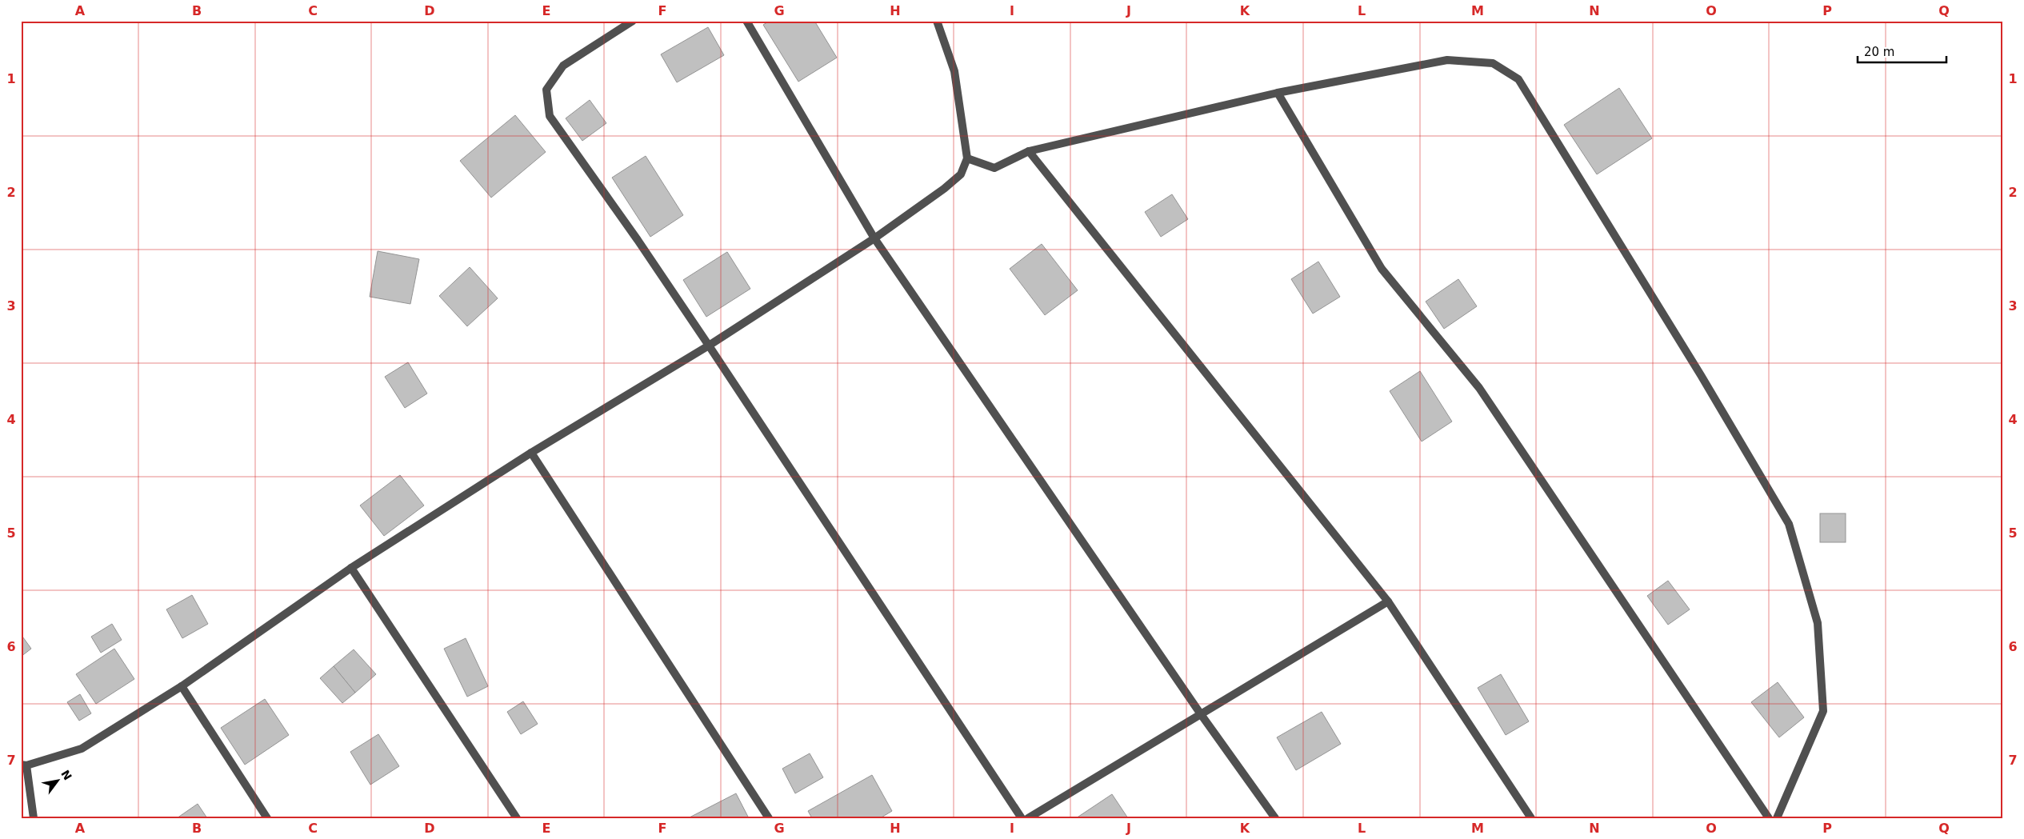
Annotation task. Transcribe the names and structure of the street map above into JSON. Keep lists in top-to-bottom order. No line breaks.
{"scale_bar":"20 m","north":"top right","grid":{"columns":["A","B","C","D","E","F","G","H","I","J","K","L","M","N","O","P","Q"],"rows":["1","2","3","4","5","6","7"]}}
